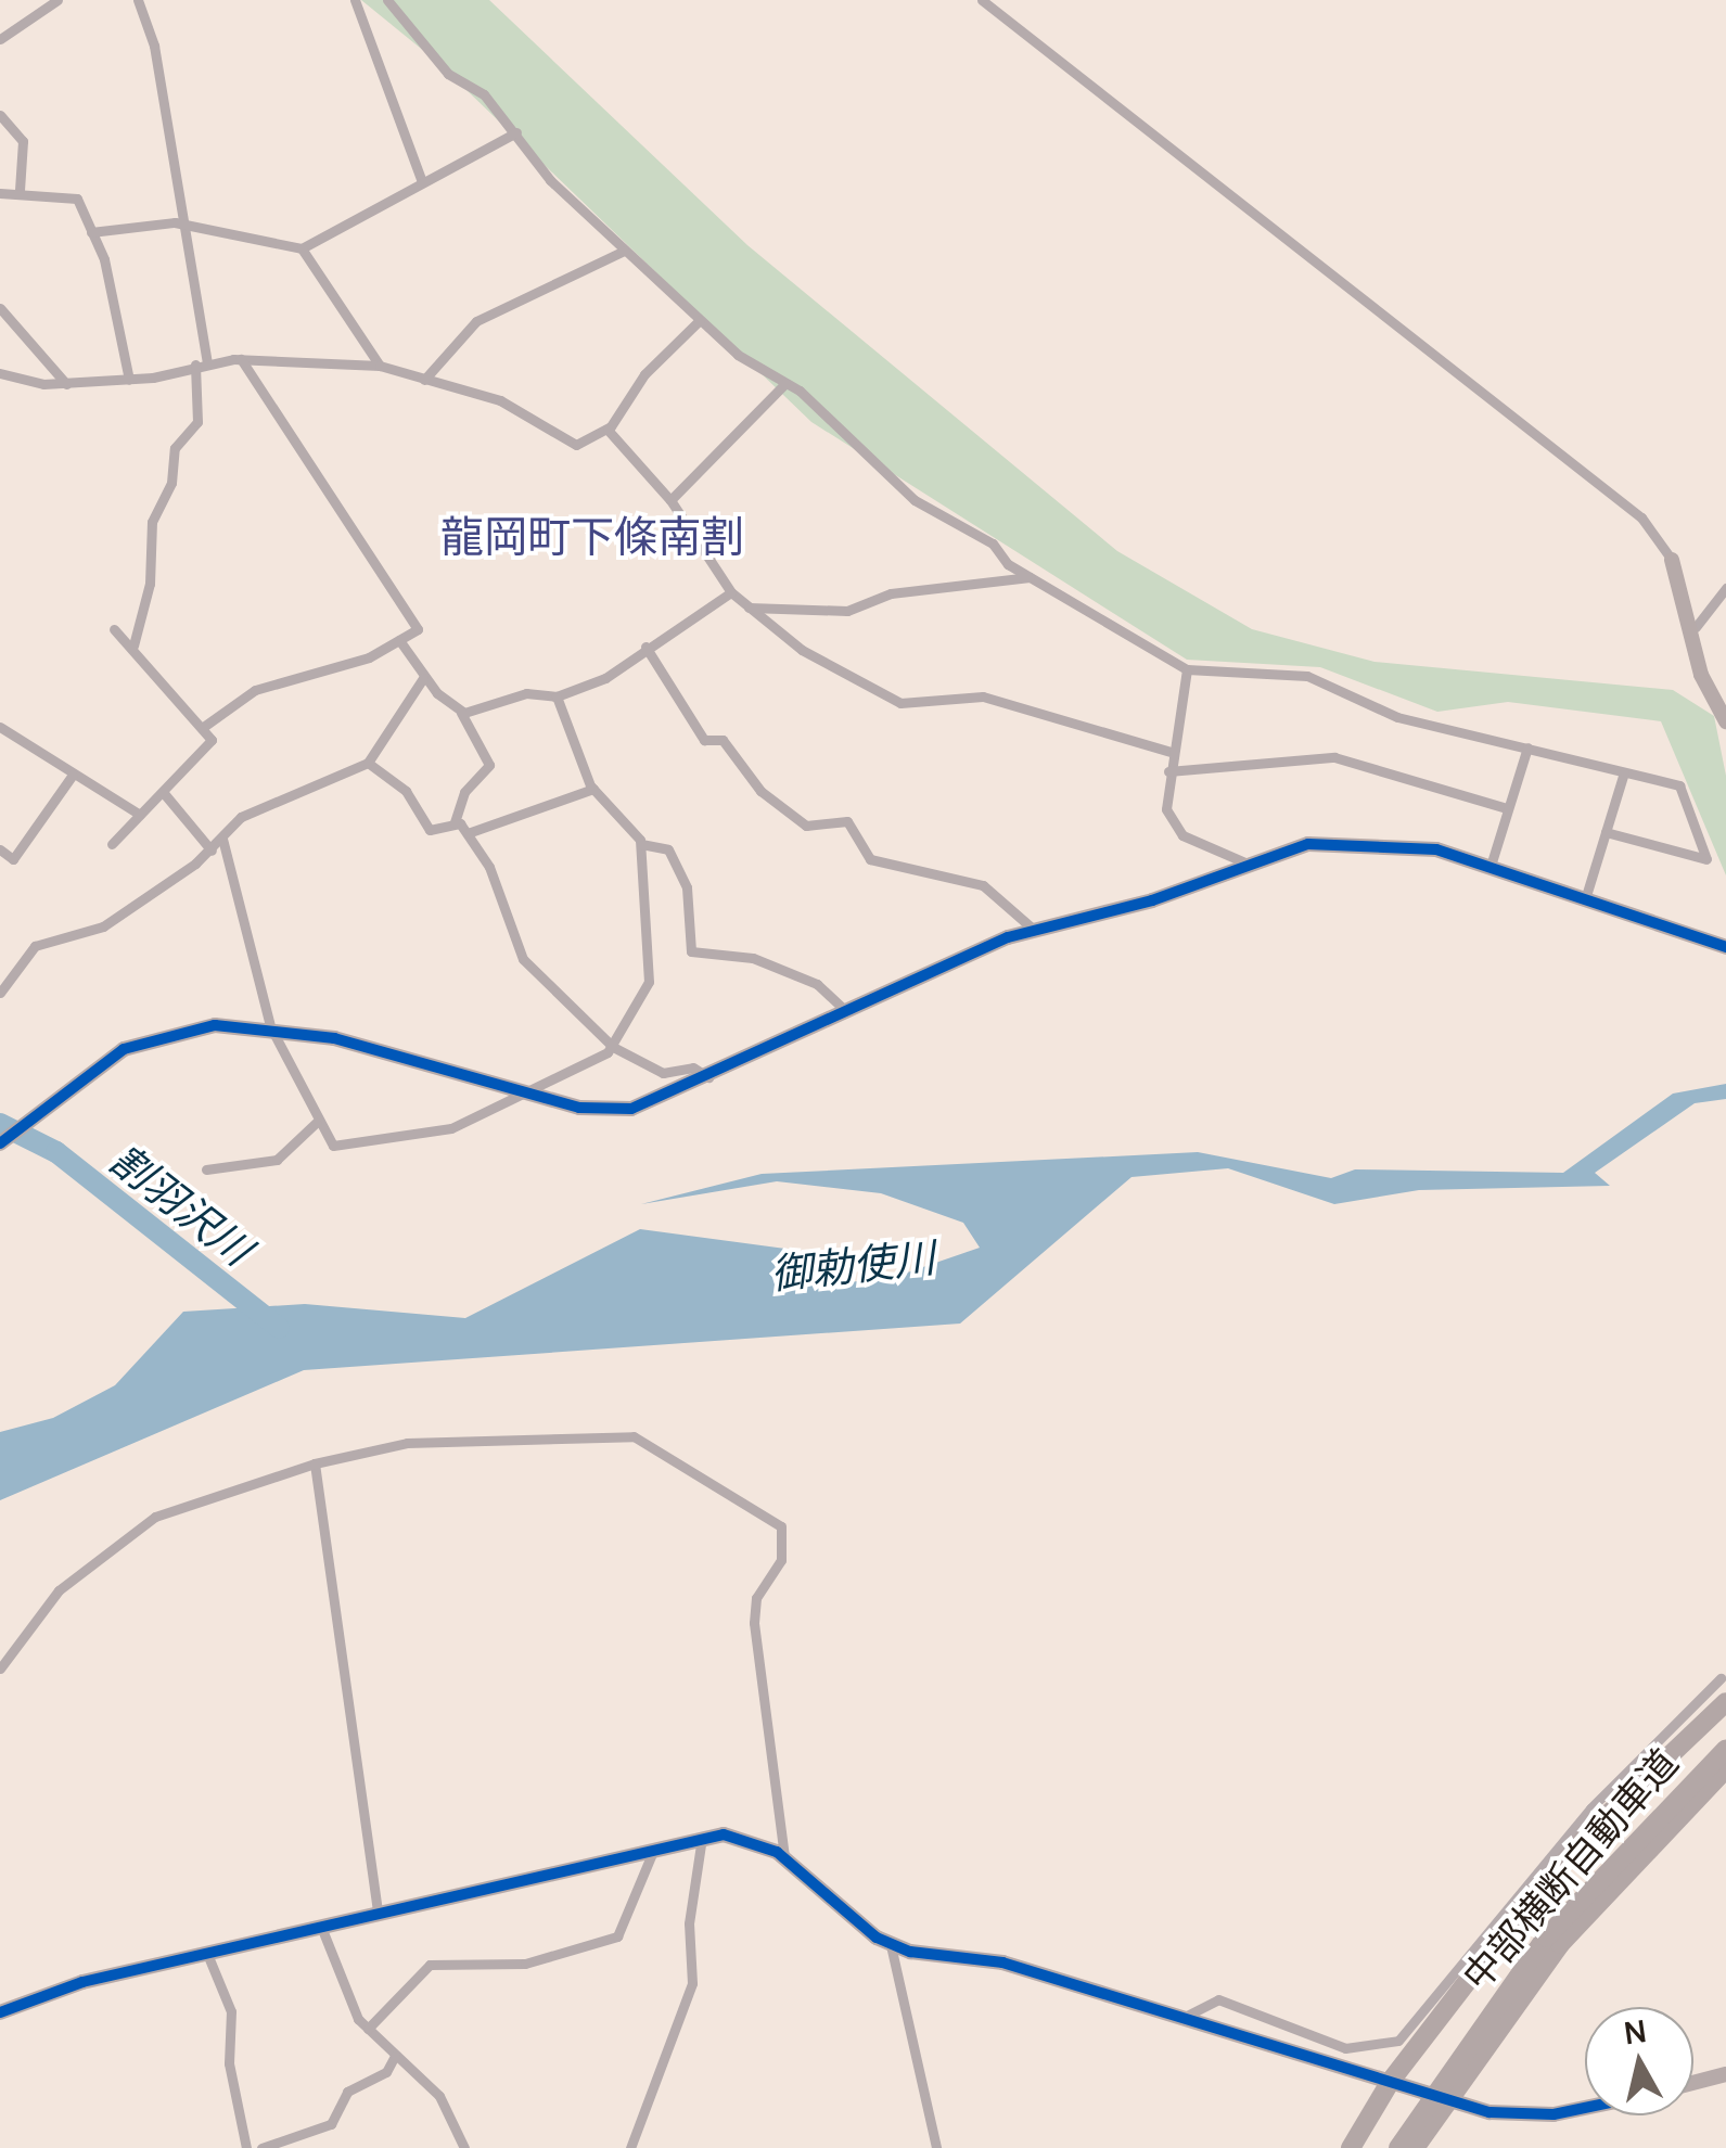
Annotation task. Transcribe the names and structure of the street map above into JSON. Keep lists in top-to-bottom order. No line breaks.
{"streets":{"highway":["中部横断自動車道"]},"districts":["龍岡町下條南割"],"water":["割羽沢川","御勅使川"],"north":"top"}
